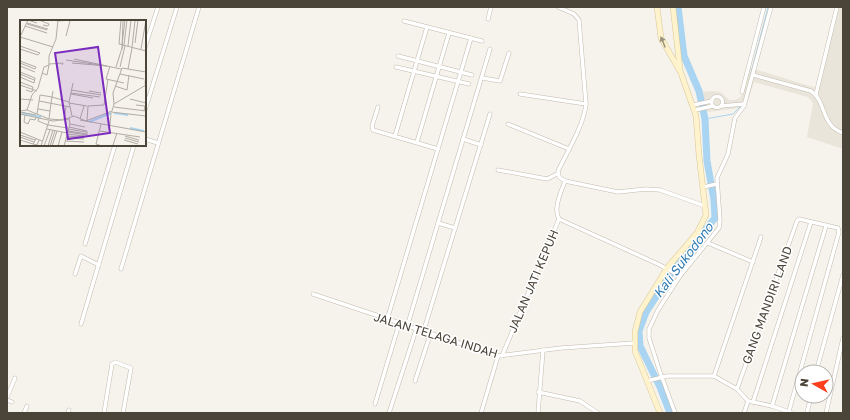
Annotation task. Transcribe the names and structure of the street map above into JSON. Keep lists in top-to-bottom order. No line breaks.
{"streets":{"street":["JALAN JATI KEPUH","GANG MANDIRI LAND","JALAN TELAGA INDAH"]},"crossings":[["JALAN JATI KEPUH","JALAN TELAGA INDAH"]],"water":["Kali Sukodono"],"north":"left"}
